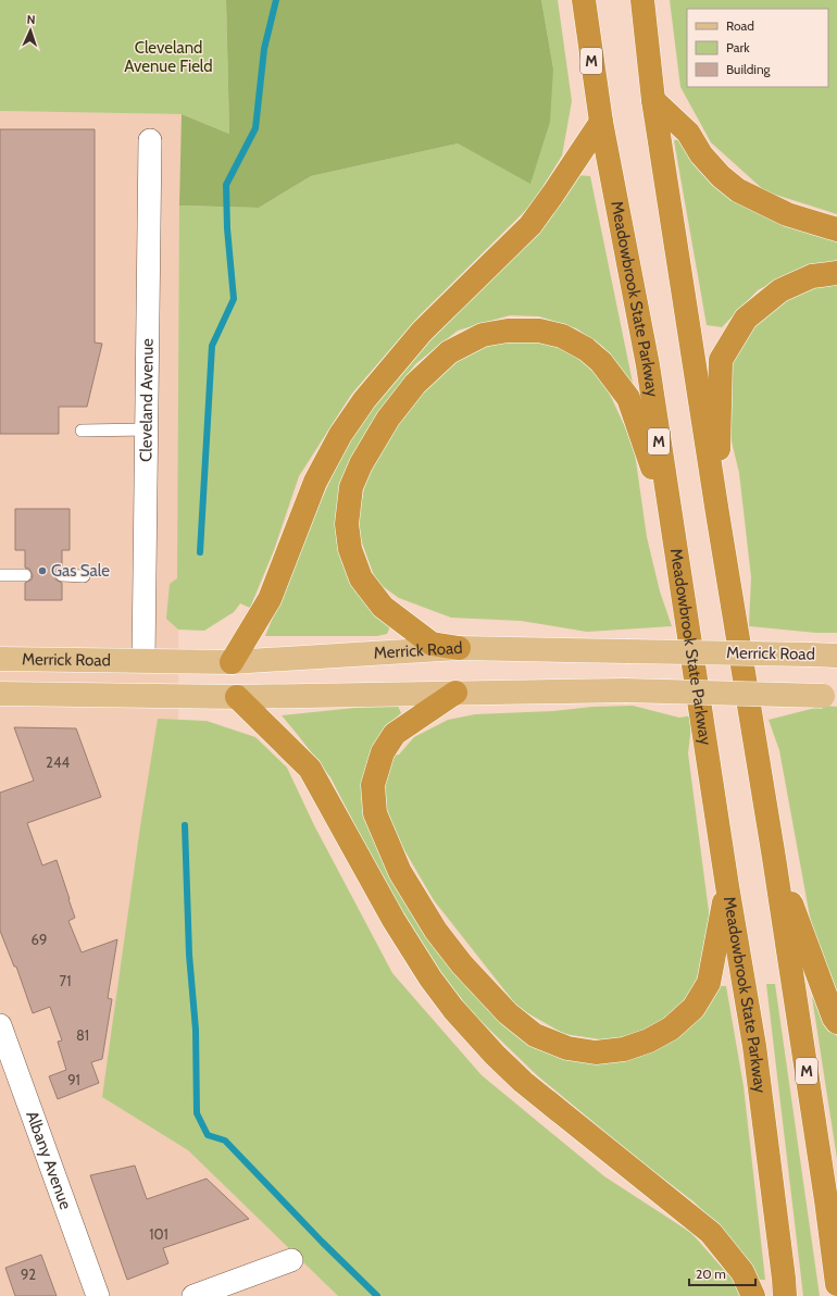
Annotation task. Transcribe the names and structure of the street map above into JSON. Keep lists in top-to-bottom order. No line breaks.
{"streets":{"highway":["M","Meadowbrook State Parkway"],"main road":["Merrick Road"],"street":["Cleveland Avenue","Albany Avenue"]},"crossings":[["Cleveland Avenue","Merrick Road"]],"parks":["Cleveland Avenue Field"],"places":["Gas Sale"],"house_numbers":["244","69","71","81","91","101","92"],"legend":["Road","Park","Building"],"scale_bar":"20 m","north":"top"}
